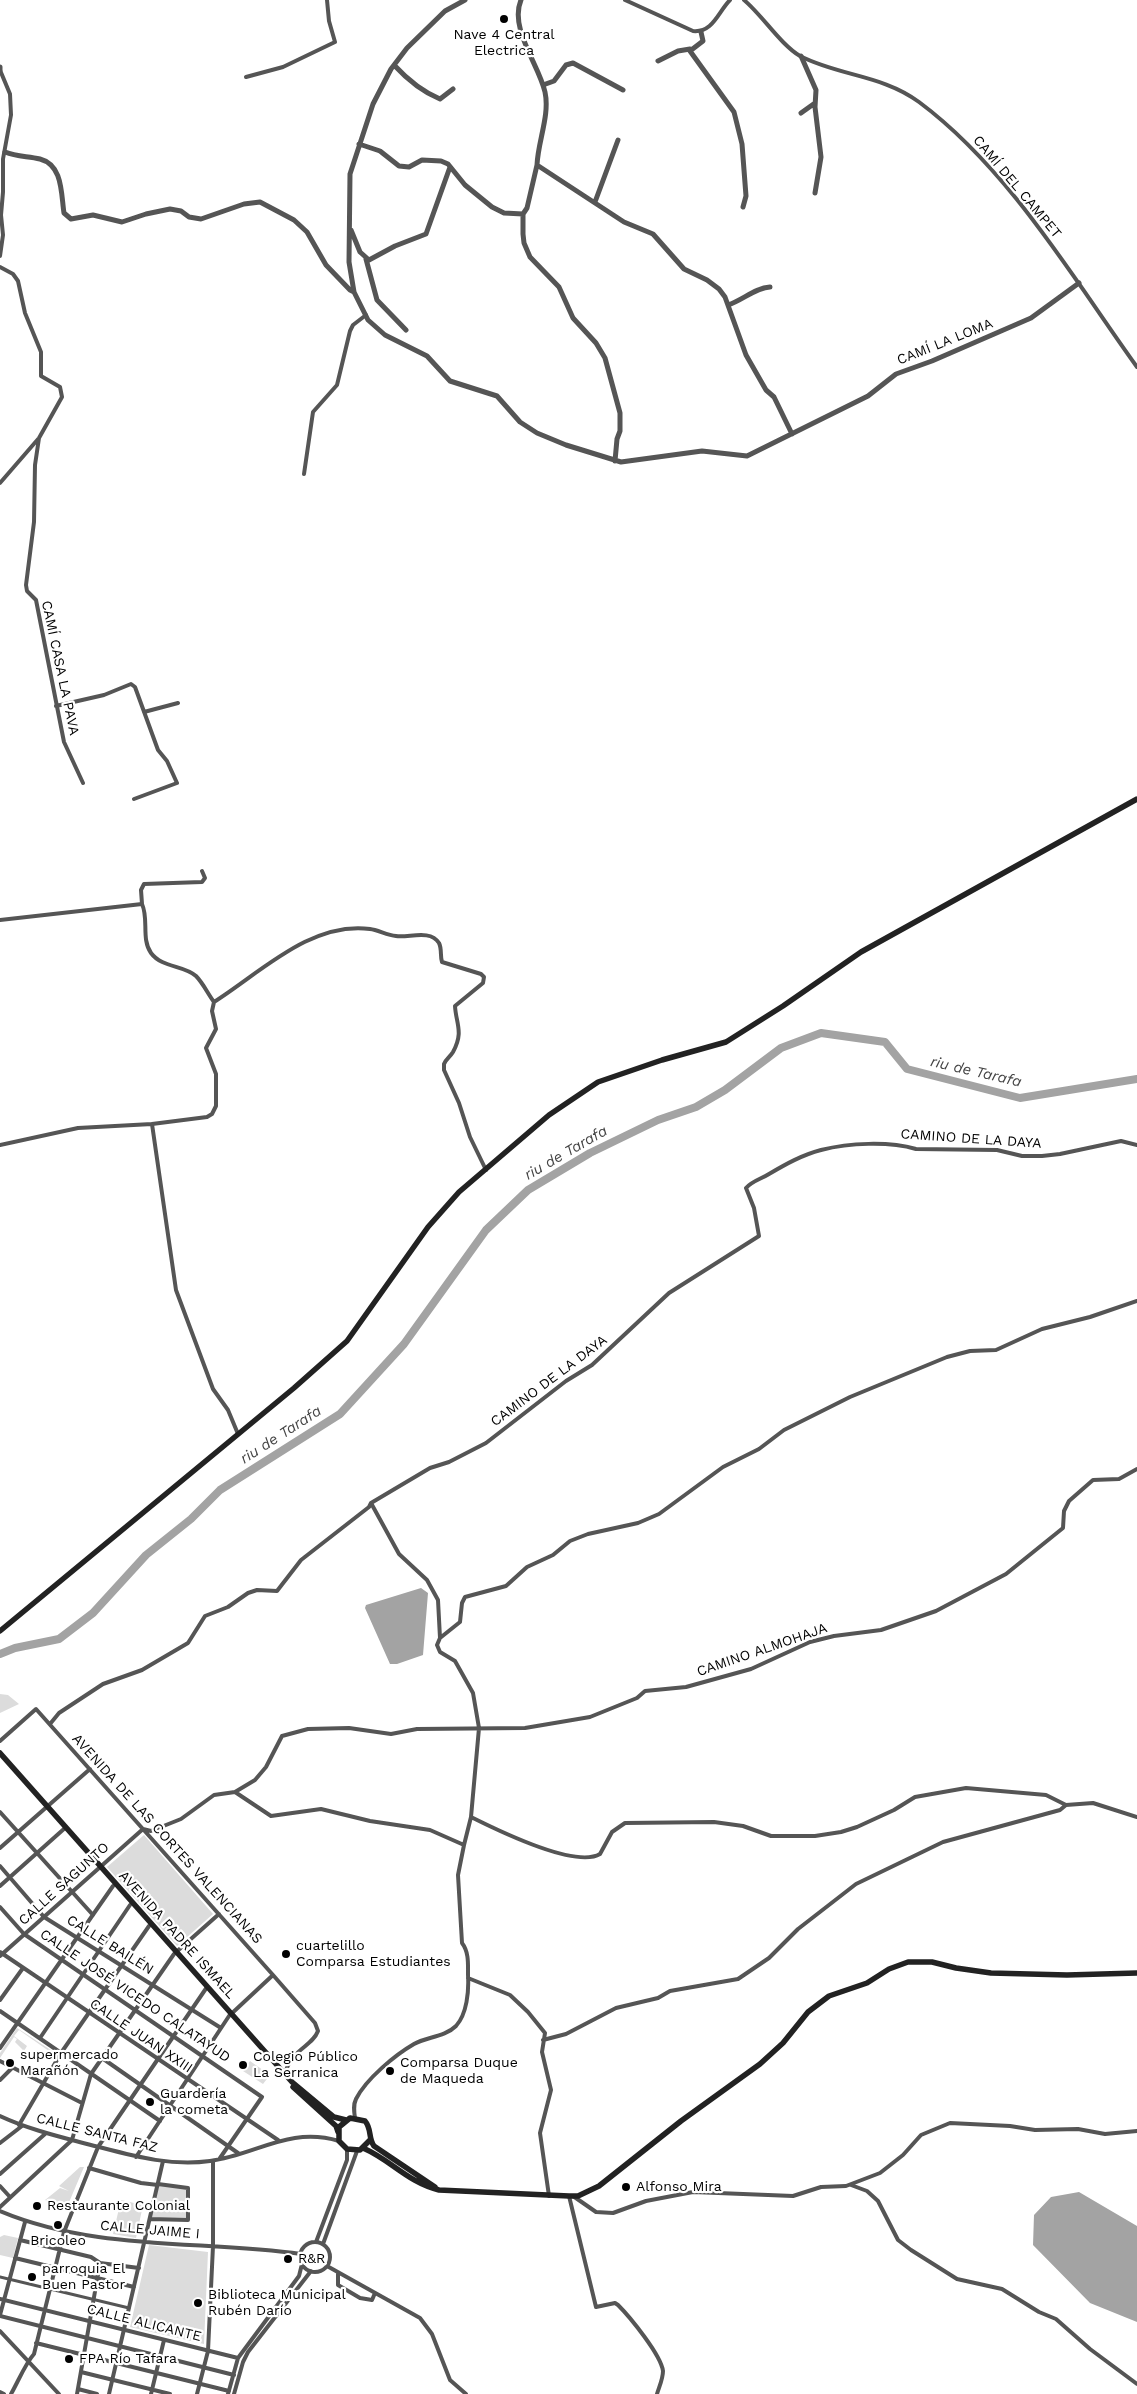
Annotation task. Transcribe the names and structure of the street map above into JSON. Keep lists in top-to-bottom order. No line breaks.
{"streets":{"main road":["AVENIDA PADRE ISMAEL"],"street":["CAMÍ DEL CAMPET","CAMÍ LA LOMA","CAMÍ CASA LA PAVA","CAMINO DE LA DAYA","CAMINO ALMOHAJA","AVENIDA DE LAS CORTES VALENCIANAS","CALLE SAGUNTO","CALLE BAILÉN","CALLE JOSÉ VICEDO CALATAYUD","CALLE JUAN XXIII","CALLE SANTA FAZ","CALLE JAIME I","CALLE ALICANTE"]},"crossings":[["CAMÍ DEL CAMPET","CAMÍ LA LOMA"],["CAMINO DE LA DAYA","AVENIDA DE LAS CORTES VALENCIANAS"],["CAMINO ALMOHAJA","AVENIDA DE LAS CORTES VALENCIANAS"],["CAMINO ALMOHAJA","CALLE SAGUNTO"],["AVENIDA DE LAS CORTES VALENCIANAS","CALLE SAGUNTO"],["AVENIDA DE LAS CORTES VALENCIANAS","AVENIDA PADRE ISMAEL"],["CALLE SAGUNTO","AVENIDA PADRE ISMAEL"],["CALLE SAGUNTO","CALLE BAILÉN"],["CALLE SAGUNTO","CALLE JOSÉ VICEDO CALATAYUD"],["CALLE SAGUNTO","CALLE JUAN XXIII"],["CALLE JOSÉ VICEDO CALATAYUD","CALLE JUAN XXIII"],["CALLE JUAN XXIII","CALLE SANTA FAZ"]],"water":["riu de Tarafa"],"places":["Nave 4 Central Electrica","cuartelillo Comparsa Estudiantes","supermercado Marañón","Colegio Público La Serranica","Comparsa Duque de Maqueda","Guardería la cometa","Alfonso Mira","Restaurante Colonial","Bricoleo","R&R","parroquia El Buen Pastor","Biblioteca Municipal Rubén Darío","FPA Río Tafara"]}
